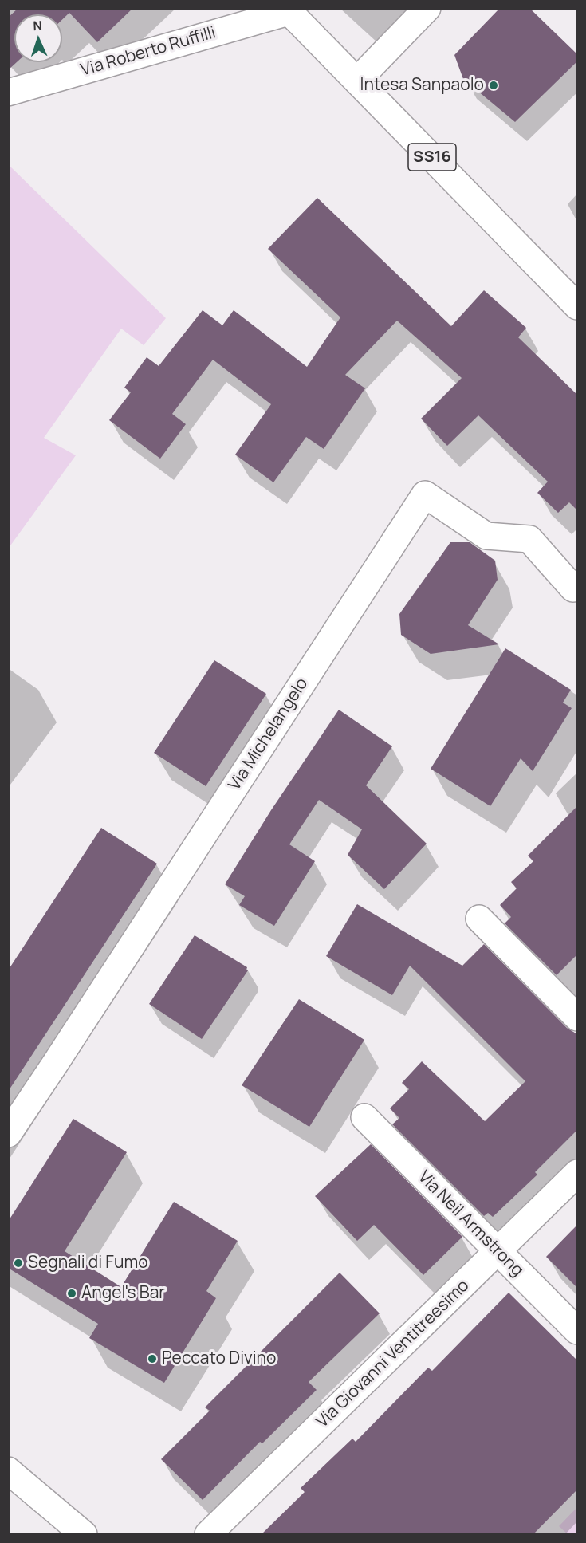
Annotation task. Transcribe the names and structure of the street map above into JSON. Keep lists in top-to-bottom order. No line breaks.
{"streets":{"street":["Via Roberto Ruffilli","SS16","Via Michelangelo","Via Neil Armstrong","Via Giovanni Ventitreesimo"]},"crossings":[["Via Roberto Ruffilli","SS16"],["Via Neil Armstrong","Via Giovanni Ventitreesimo"]],"places":["Intesa Sanpaolo","Segnali di Fumo","Angel's Bar","Peccato Divino"],"north":"top"}
